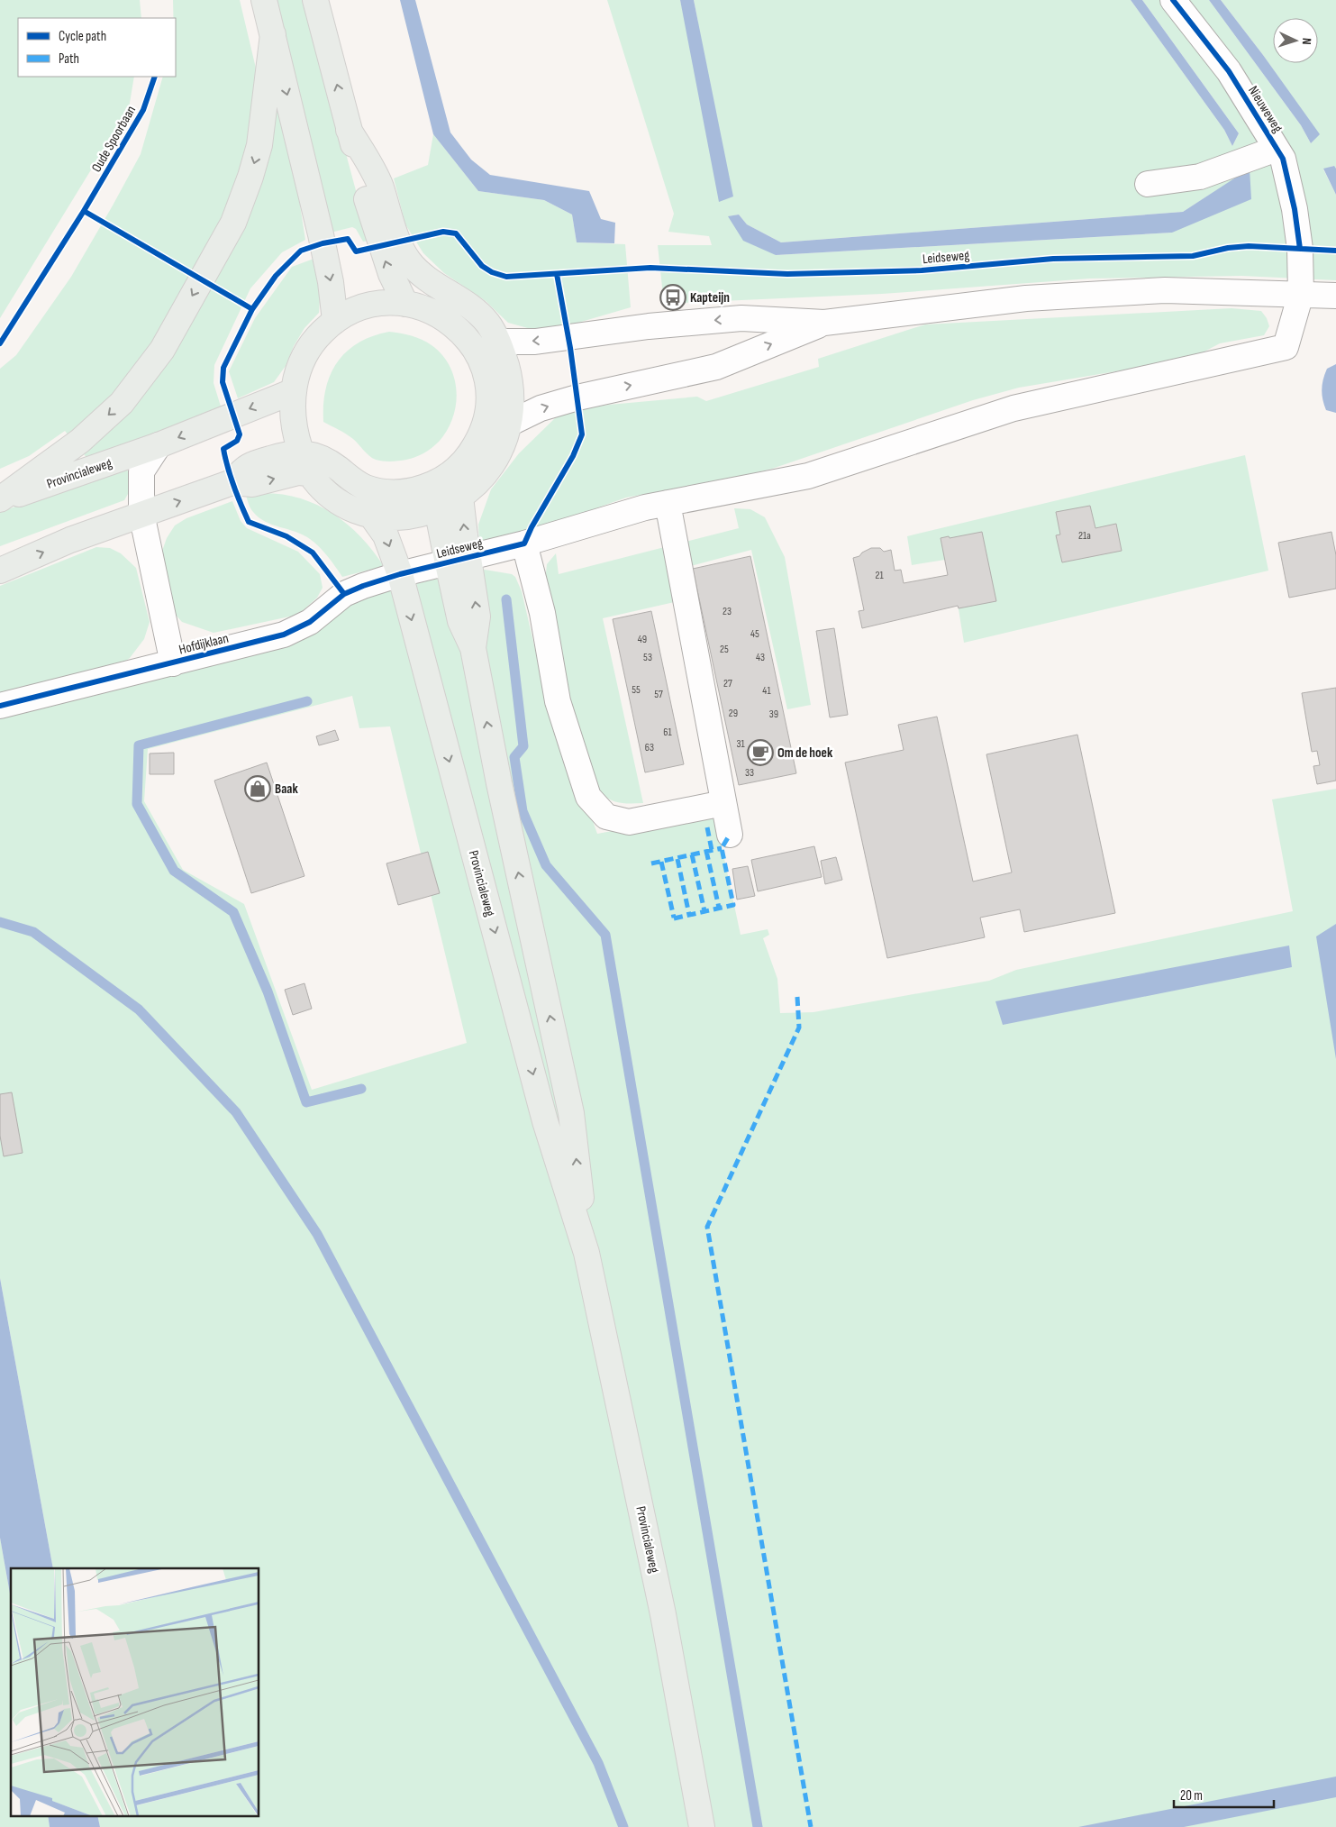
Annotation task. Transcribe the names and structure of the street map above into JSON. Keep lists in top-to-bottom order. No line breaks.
{"streets":{"main road":["Provincialeweg"],"street":["Nieuweweg","Leidseweg","Hofdijklaan"],"cycle path":["Oude Spoorbaan"]},"crossings":[["Nieuweweg","Leidseweg"],["Leidseweg","Provincialeweg"],["Leidseweg","Hofdijklaan"],["Provincialeweg","Hofdijklaan"]],"places":{"bus stop":["Kapteijn"],"cafe":["Om de hoek"],"shop":["Baak"]},"house_numbers":["21a","21","23","45","49","25","53","43","27","55","41","57","29","39","61","31","63","33"],"legend":["Cycle path","Path"],"scale_bar":"20 m","north":"right"}
